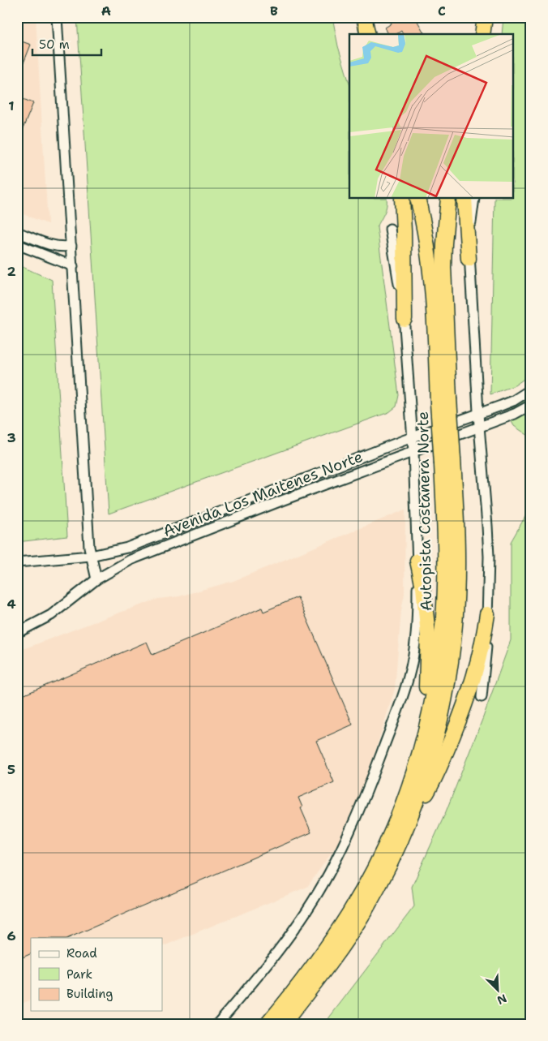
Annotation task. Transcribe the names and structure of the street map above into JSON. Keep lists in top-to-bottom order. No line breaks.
{"streets":{"highway":["Autopista Costanera Norte"],"street":["Avenida Los Maitenes Norte"]},"legend":["Road","Park","Building"],"scale_bar":"50 m","north":"bottom right","grid":{"columns":["A","B","C"],"rows":["1","2","3","4","5","6"]}}
